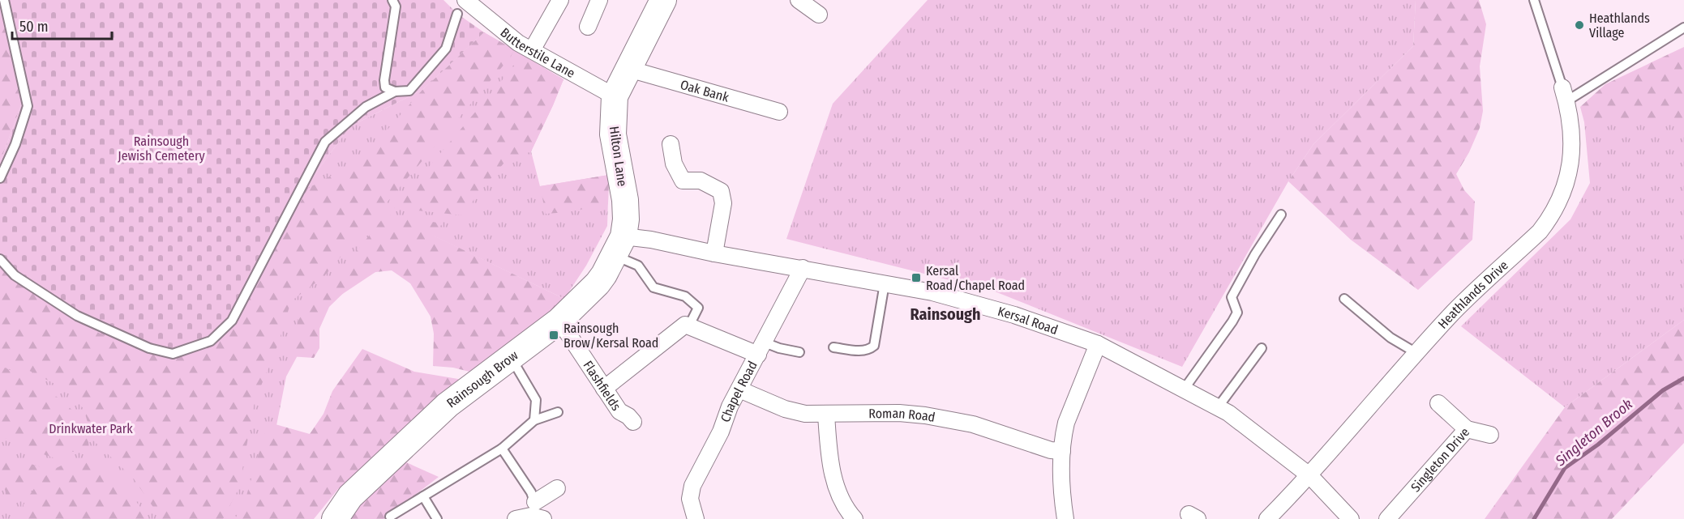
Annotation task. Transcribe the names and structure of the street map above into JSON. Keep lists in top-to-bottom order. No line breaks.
{"streets":{"main road":["Hilton Lane","Rainsough Brow"],"street":["Butterstile Lane","Oak Bank","Heathlands Drive","Kersal Road","Flashfields","Chapel Road","Roman Road","Singleton Drive"]},"crossings":[["Butterstile Lane","Hilton Lane"],["Oak Bank","Hilton Lane"],["Hilton Lane","Kersal Road"],["Hilton Lane","Rainsough Brow"],["Heathlands Drive","Kersal Road"],["Kersal Road","Rainsough Brow"],["Kersal Road","Chapel Road"],["Rainsough Brow","Flashfields"],["Chapel Road","Roman Road"]],"districts":["Rainsough"],"water":["Singleton Brook"],"parks":["Rainsough Jewish Cemetery","Drinkwater Park"],"places":{"other":["Heathlands Village"],"transit":["Kersal Road/Chapel Road","Rainsough Brow/Kersal Road"]},"scale_bar":"50 m"}
